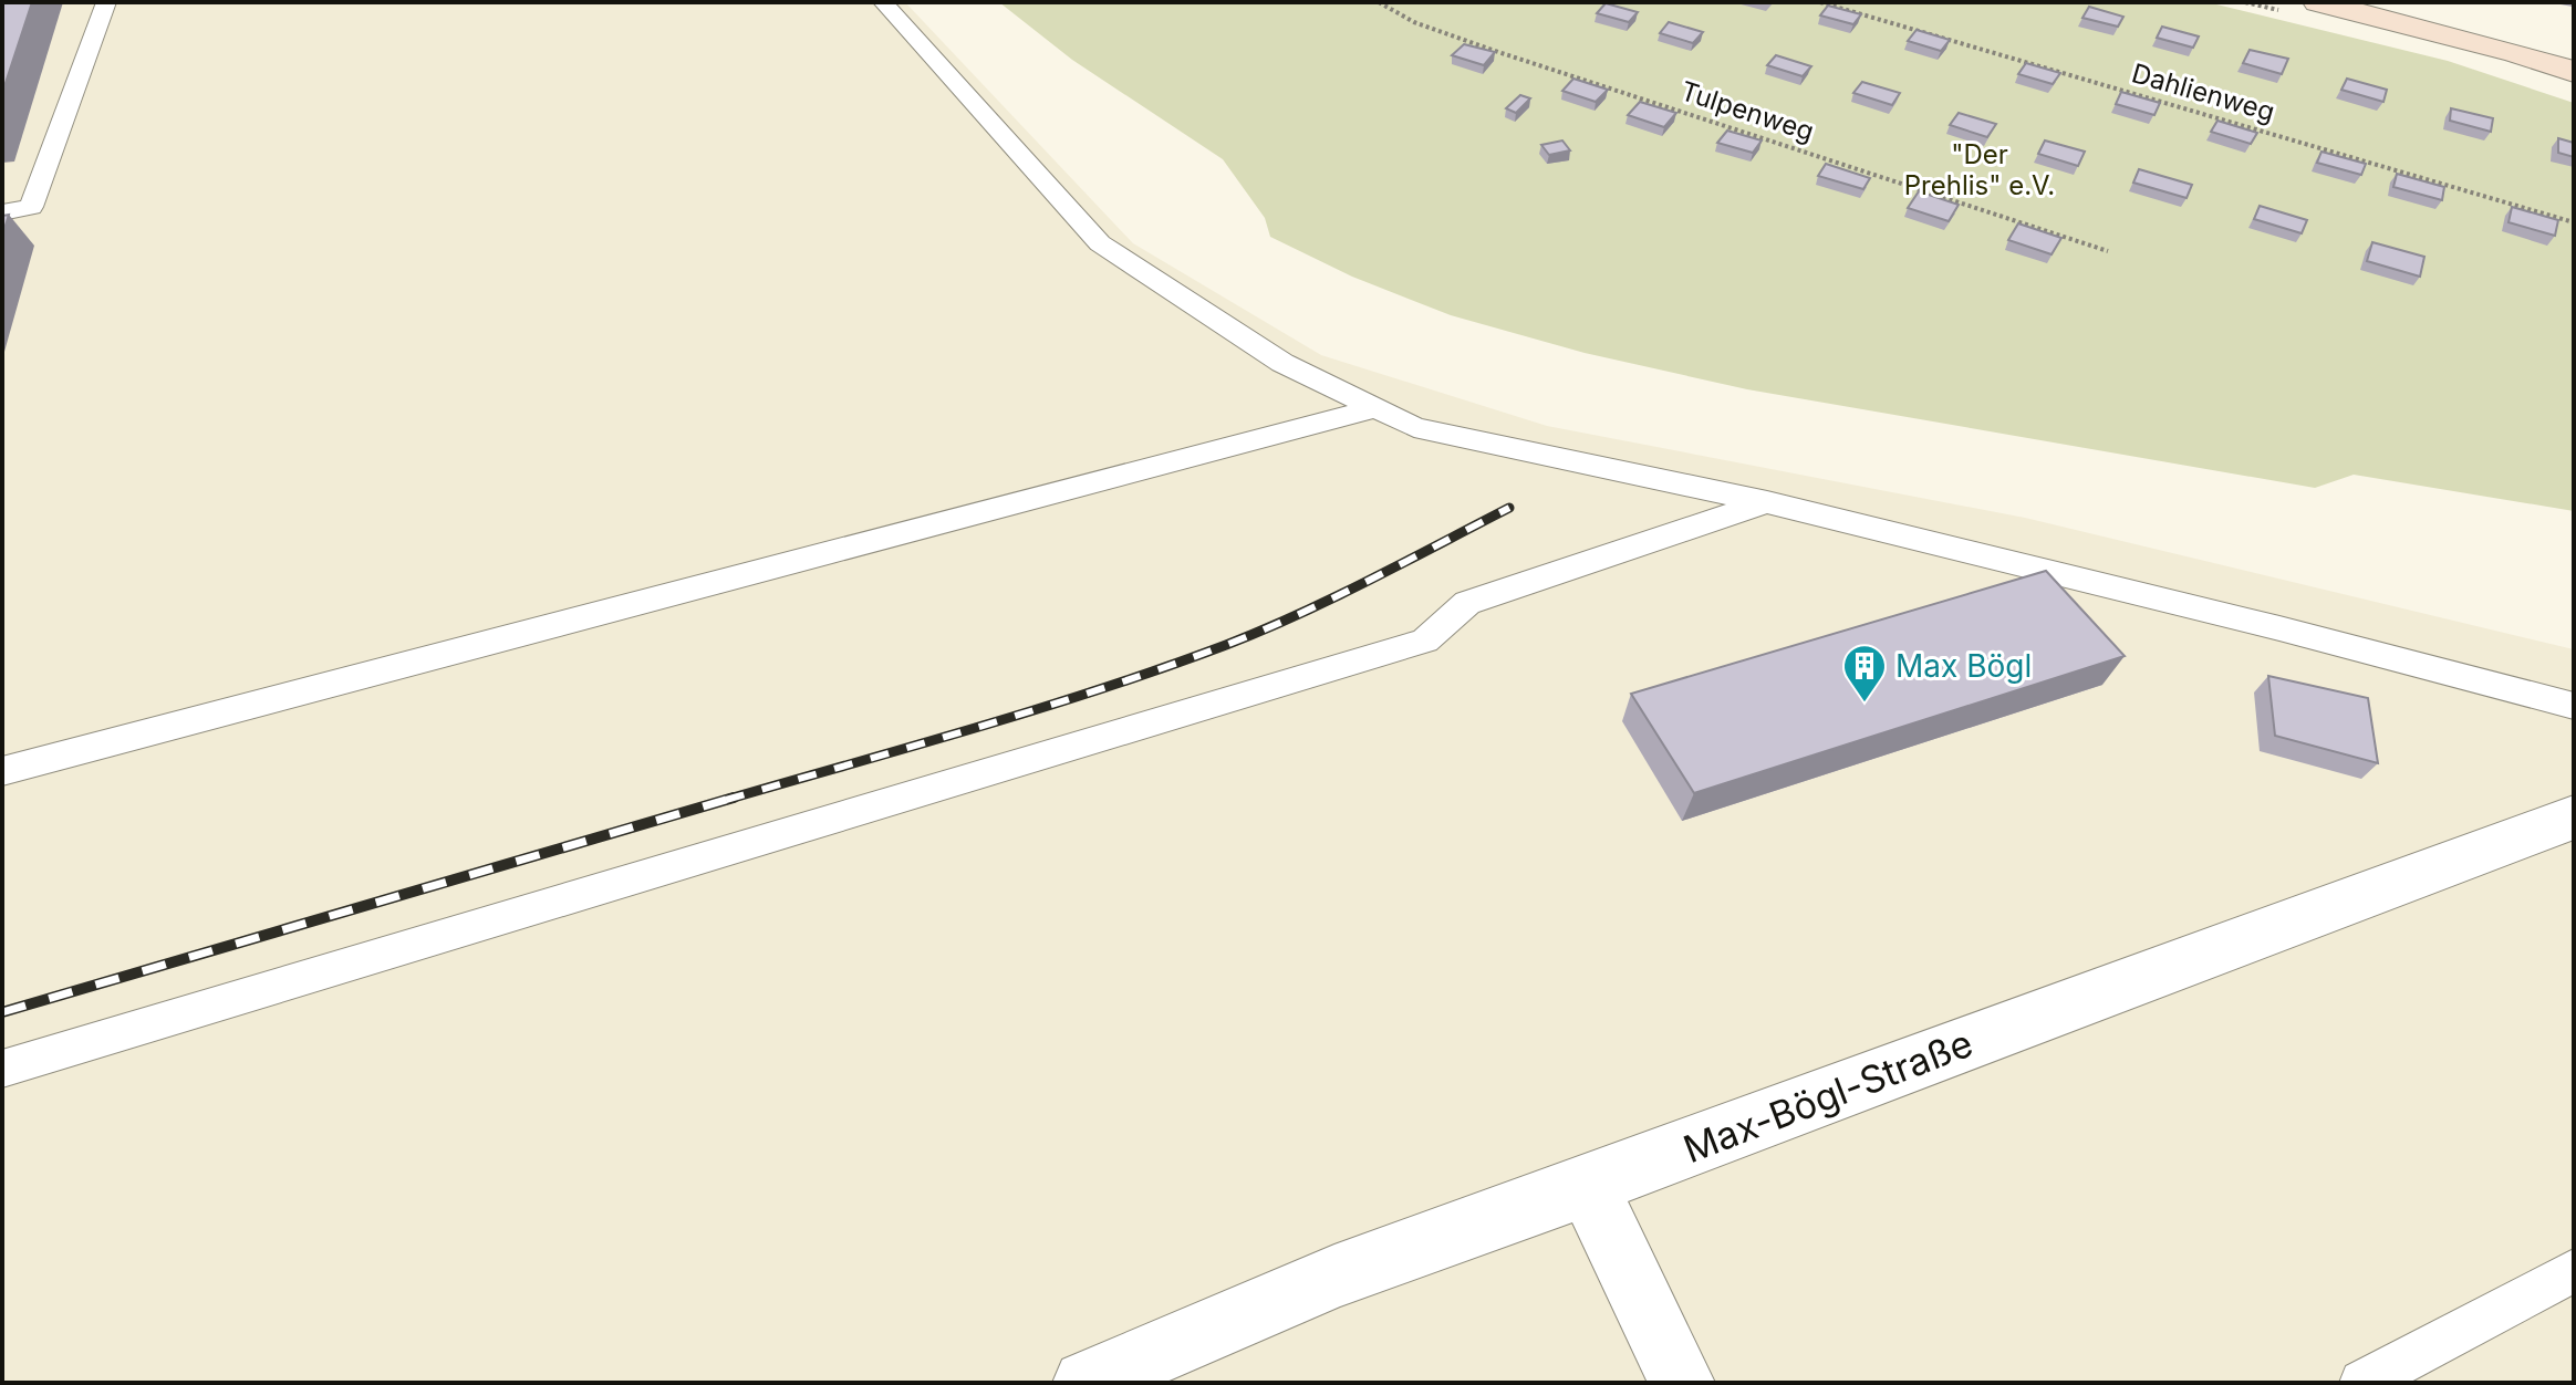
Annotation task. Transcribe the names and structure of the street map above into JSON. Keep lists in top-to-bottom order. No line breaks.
{"streets":{"street":["Max-Bögl-Straße"],"path":["Dahlienweg","Tulpenweg"]},"parks":["\"Der Prehlis\" e.V."],"places":{"building":["Max Bögl"]}}
